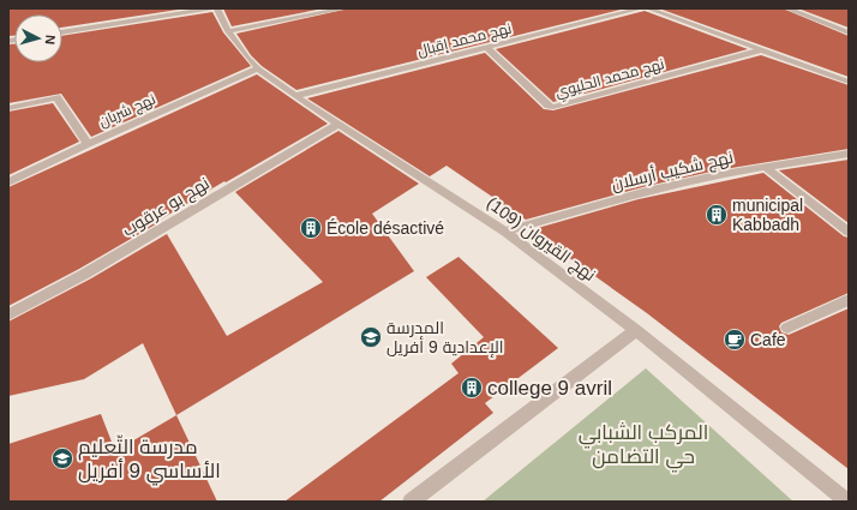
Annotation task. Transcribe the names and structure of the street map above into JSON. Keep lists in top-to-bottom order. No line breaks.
{"streets":{"street":["نهج محمد إقبال","نهج محمد الحليوي","نهج شربان","نهج شكيب أرسلان","نهج بو عرقوب","نهج القيروان (109)"]},"crossings":[["نهج محمد إقبال","نهج محمد الحليوي"],["نهج محمد إقبال","نهج القيروان (109)"],["نهج شربان","نهج القيروان (109)"],["نهج شكيب أرسلان","نهج القيروان (109)"],["نهج بو عرقوب","نهج القيروان (109)"]],"parks":["المركب الشبابي حي التضامن"],"places":{"building":["municipal Kabbadh","École désactivé","college 9 avril"],"school or university":["المدرسة الإعدادية 9 أفريل","مدرسة التّعليم الأساسي 9 أفريل"],"cafe":["Cafe"]},"north":"right"}
